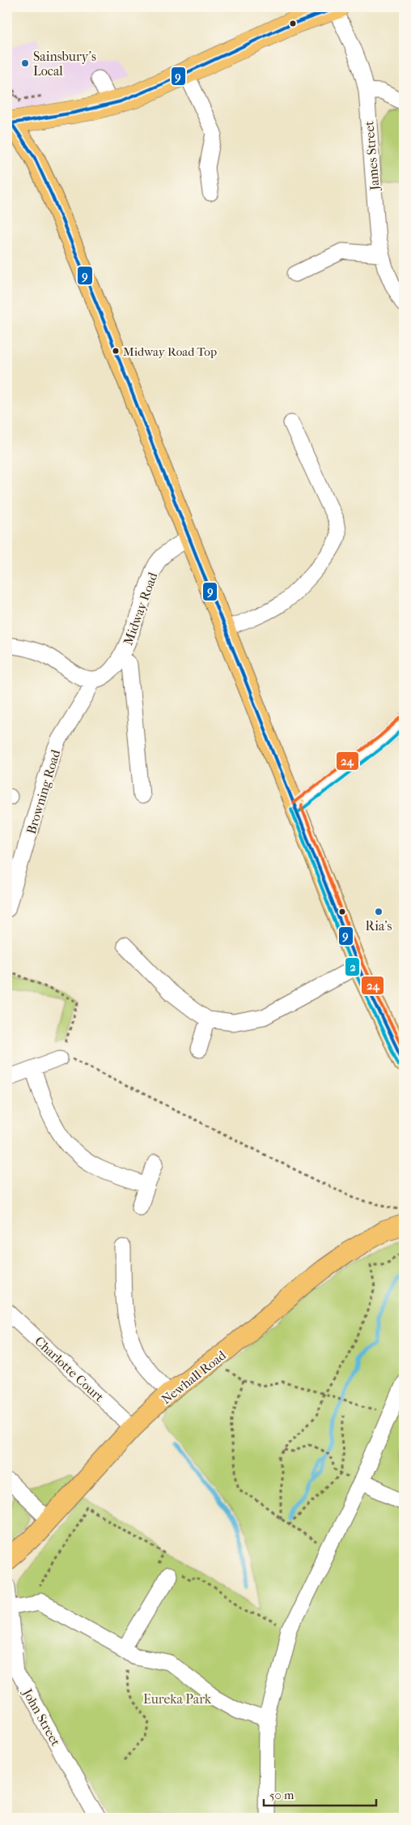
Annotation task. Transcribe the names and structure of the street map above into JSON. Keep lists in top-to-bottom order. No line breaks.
{"streets":{"main road":["Newhall Road"],"street":["James Street","Midway Road","Browning Road","Charlotte Court","John Street"]},"crossings":[["Midway Road","Browning Road"],["Charlotte Court","Newhall Road"]],"parks":["Eureka Park"],"places":["Sainsbury's Local","Midway Road Top","Ria's"],"lines":["transit line 9","transit line 24","transit line 2"],"scale_bar":"50 m"}
